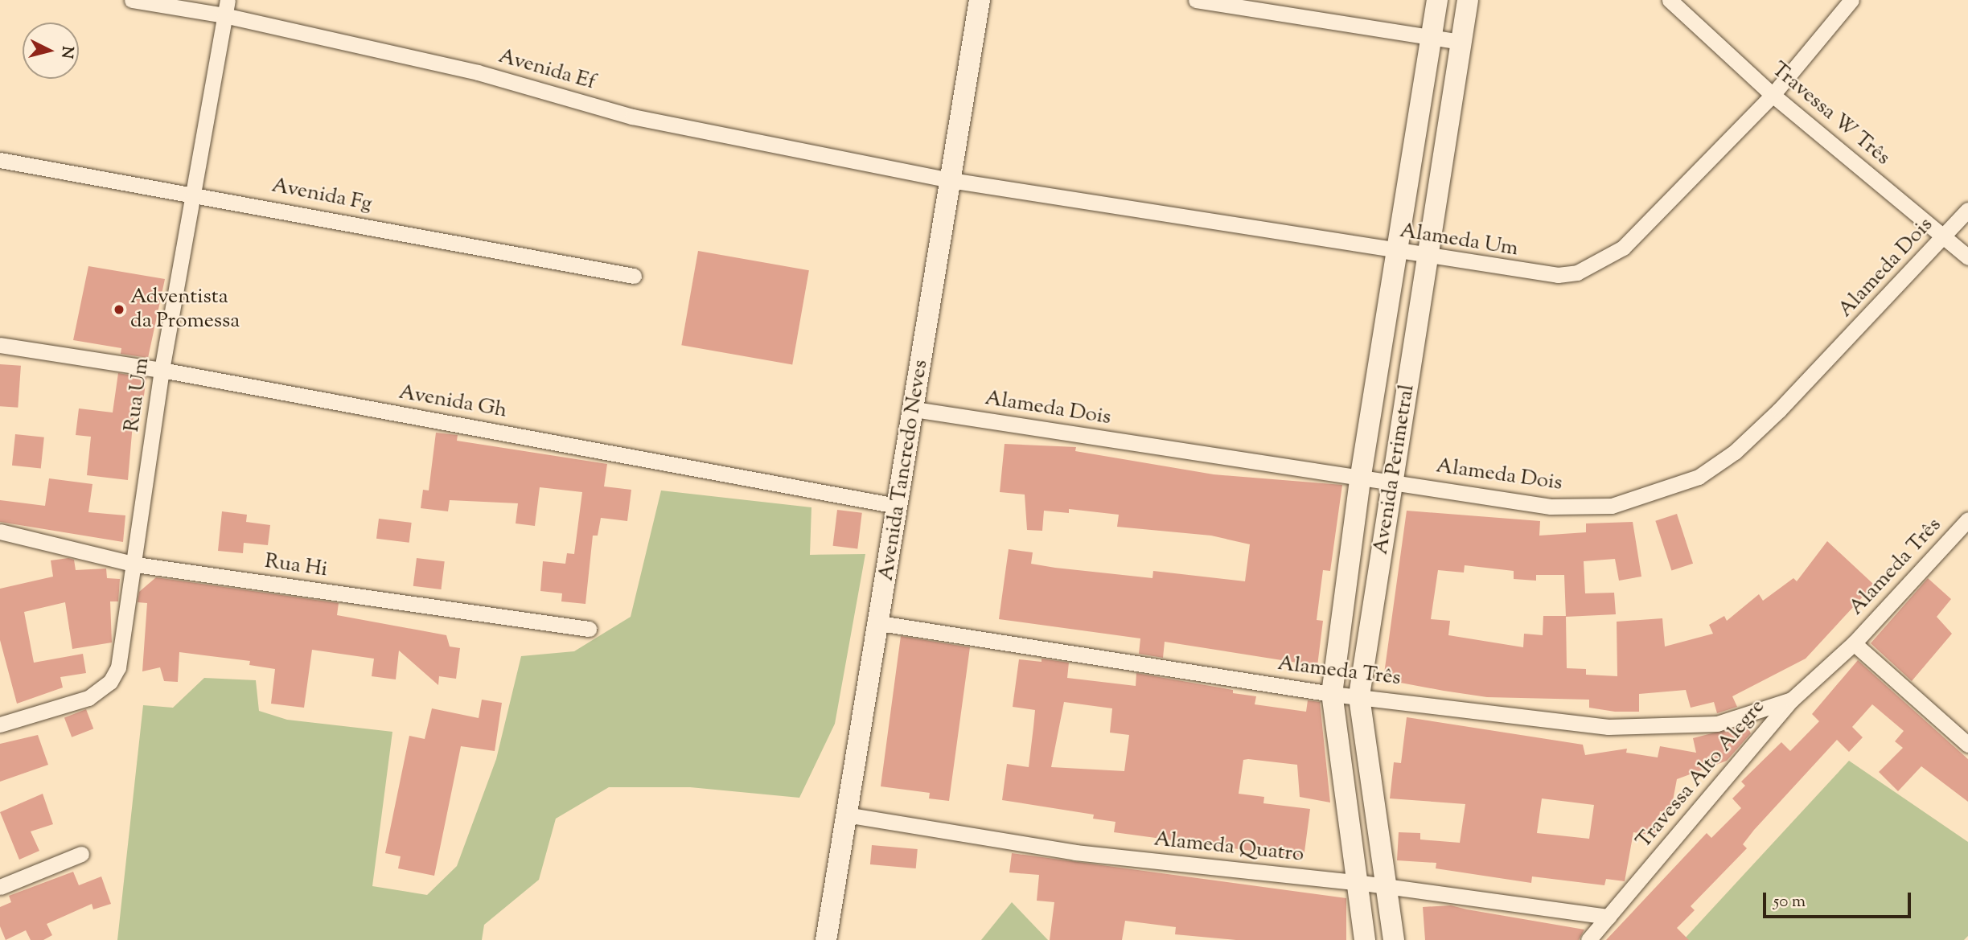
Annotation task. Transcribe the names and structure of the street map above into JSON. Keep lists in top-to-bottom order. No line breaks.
{"streets":{"street":["Avenida Ef","Travessa W Três","Avenida Fg","Alameda Um","Alameda Dois","Rua Um","Avenida Gh","Avenida Perimetral","Avenida Tancredo Neves","Rua Hi","Alameda Três","Travessa Alto Alegre","Alameda Quatro"]},"crossings":[["Avenida Ef","Alameda Um"],["Avenida Ef","Rua Um"],["Avenida Ef","Avenida Tancredo Neves"],["Travessa W Três","Alameda Um"],["Travessa W Três","Alameda Dois"],["Avenida Fg","Rua Um"],["Alameda Um","Avenida Perimetral"],["Alameda Um","Avenida Tancredo Neves"],["Alameda Dois","Avenida Perimetral"],["Alameda Dois","Avenida Tancredo Neves"],["Rua Um","Avenida Gh"],["Rua Um","Rua Hi"],["Avenida Gh","Avenida Tancredo Neves"],["Avenida Perimetral","Alameda Três"],["Avenida Perimetral","Alameda Quatro"],["Avenida Tancredo Neves","Alameda Três"],["Avenida Tancredo Neves","Alameda Quatro"],["Alameda Três","Travessa Alto Alegre"],["Travessa Alto Alegre","Alameda Quatro"]],"places":["Adventista da Promessa"],"scale_bar":"50 m","north":"right"}
